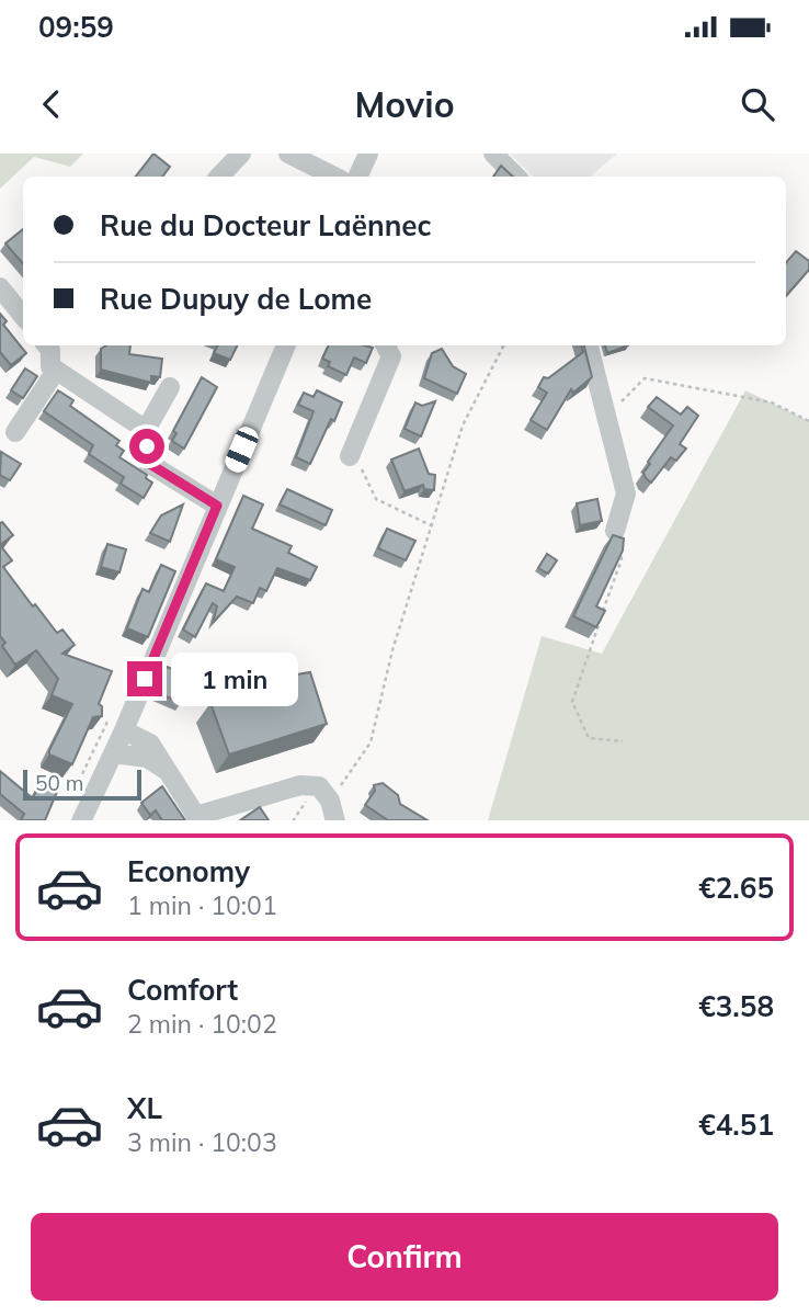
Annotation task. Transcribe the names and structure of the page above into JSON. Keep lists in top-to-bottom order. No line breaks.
{"scale_bar":"50 m","page":{"status":"09:59","header":"Movio","banner":["Rue du Docteur Laënnec","Rue Dupuy de Lome"],"bubble":"1 min","scale":"50 m","list":[{"name":"Economy","note":"1 min · 10:01","value":"€2.65"},{"name":"Comfort","note":"2 min · 10:02","value":"€3.58"},{"name":"XL","note":"3 min · 10:03","value":"€4.51"}],"buttons":"Confirm"}}
